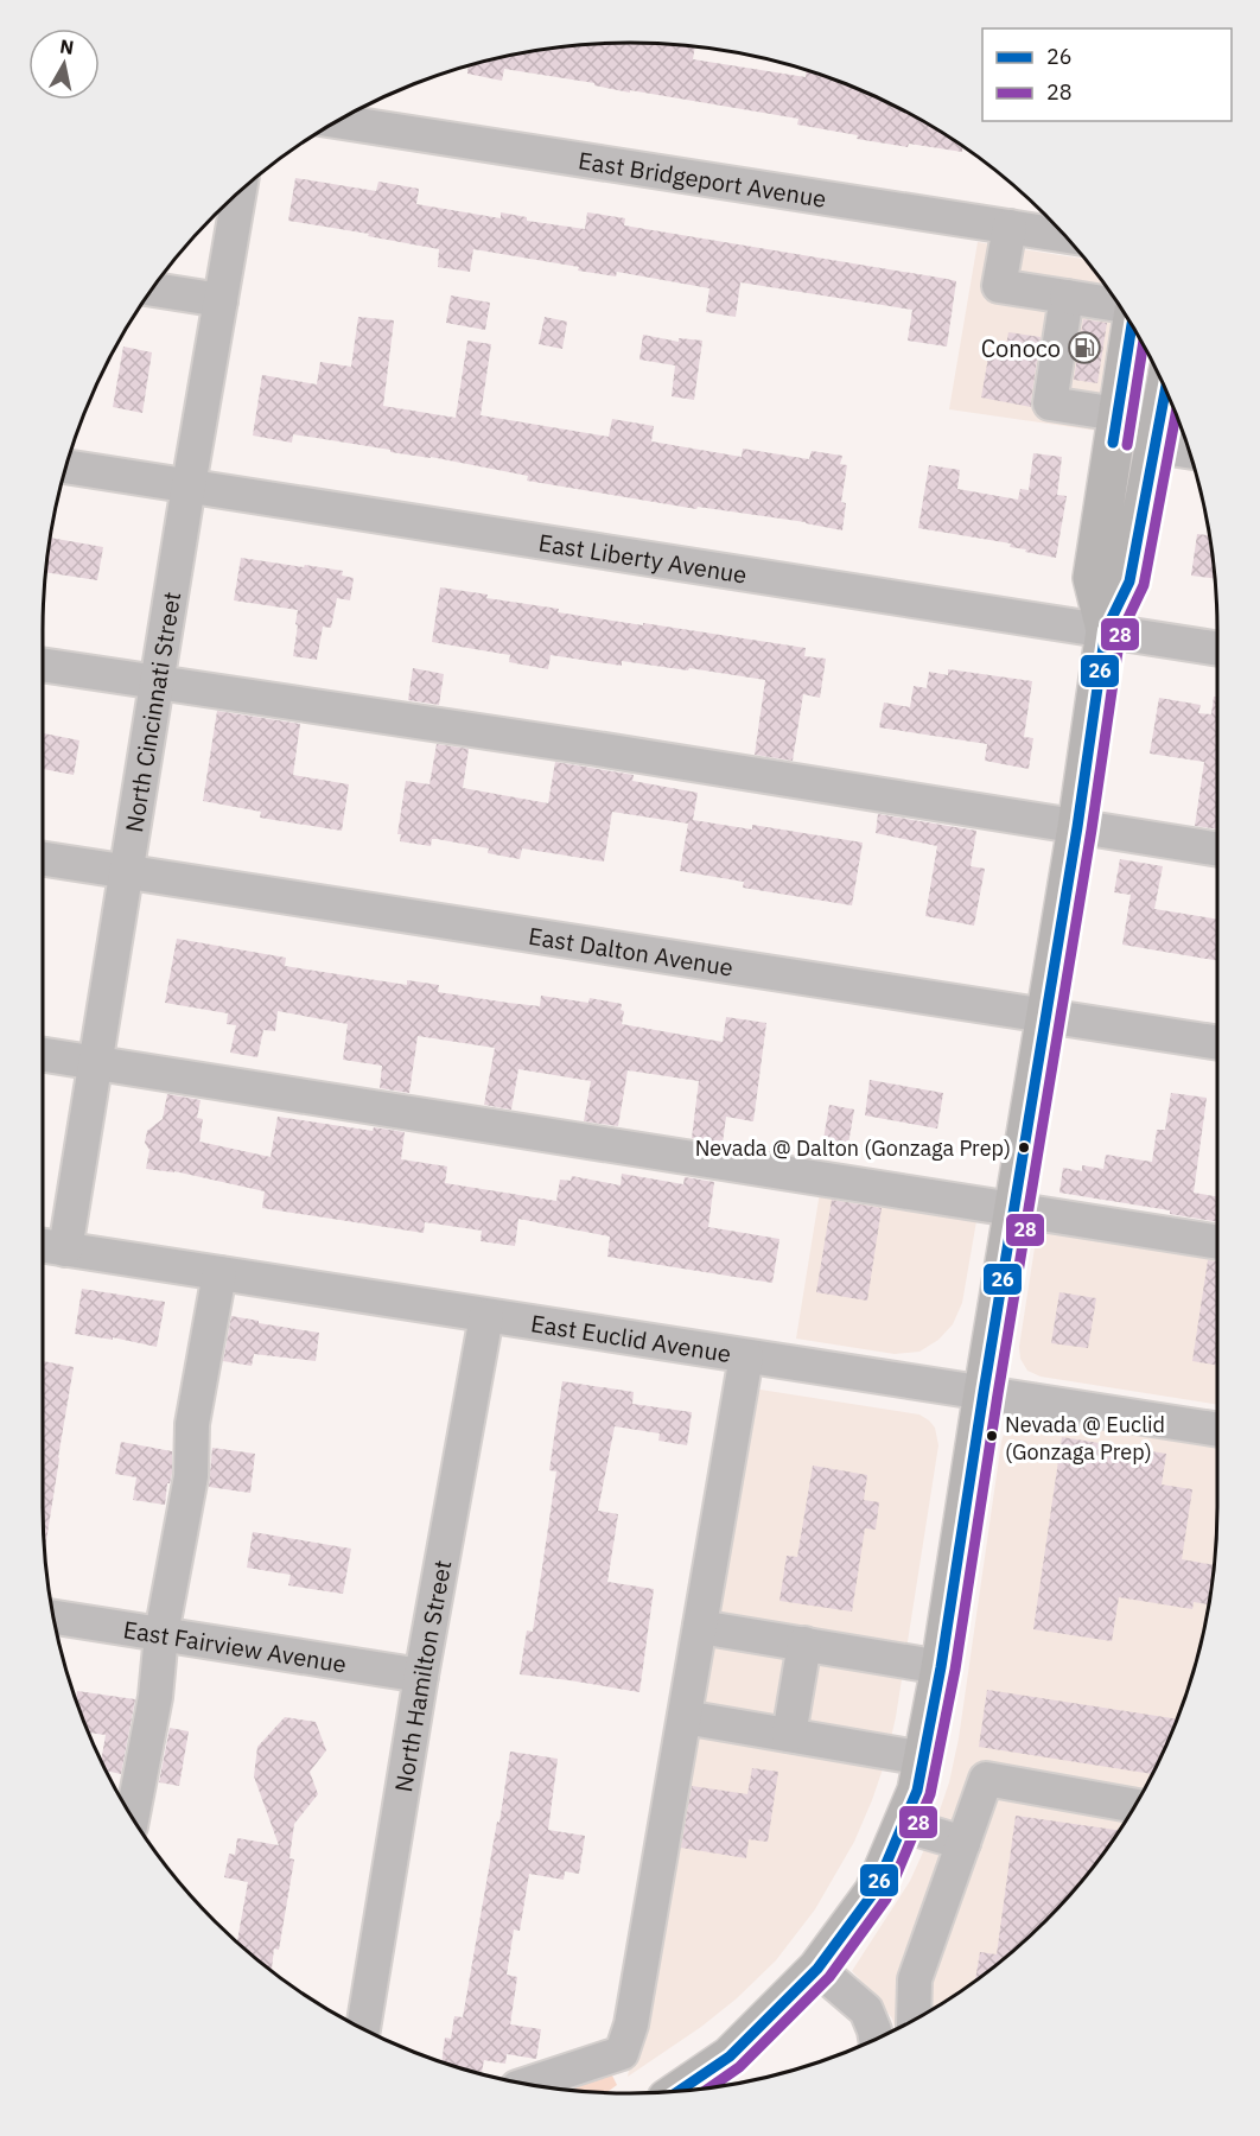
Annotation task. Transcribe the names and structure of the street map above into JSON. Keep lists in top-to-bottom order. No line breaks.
{"streets":{"street":["East Bridgeport Avenue","East Liberty Avenue","North Cincinnati Street","East Dalton Avenue","East Euclid Avenue","East Fairview Avenue","North Hamilton Street"]},"crossings":[["East Liberty Avenue","North Cincinnati Street"],["North Cincinnati Street","East Dalton Avenue"],["North Cincinnati Street","East Euclid Avenue"],["East Euclid Avenue","North Hamilton Street"],["East Fairview Avenue","North Hamilton Street"]],"places":{"fuel station":["Conoco"],"other":["Nevada @ Dalton (Gonzaga Prep)","Nevada @ Euclid (Gonzaga Prep)"]},"lines":["transit line 26","transit line 28"],"legend":["26","28"],"north":"top"}
